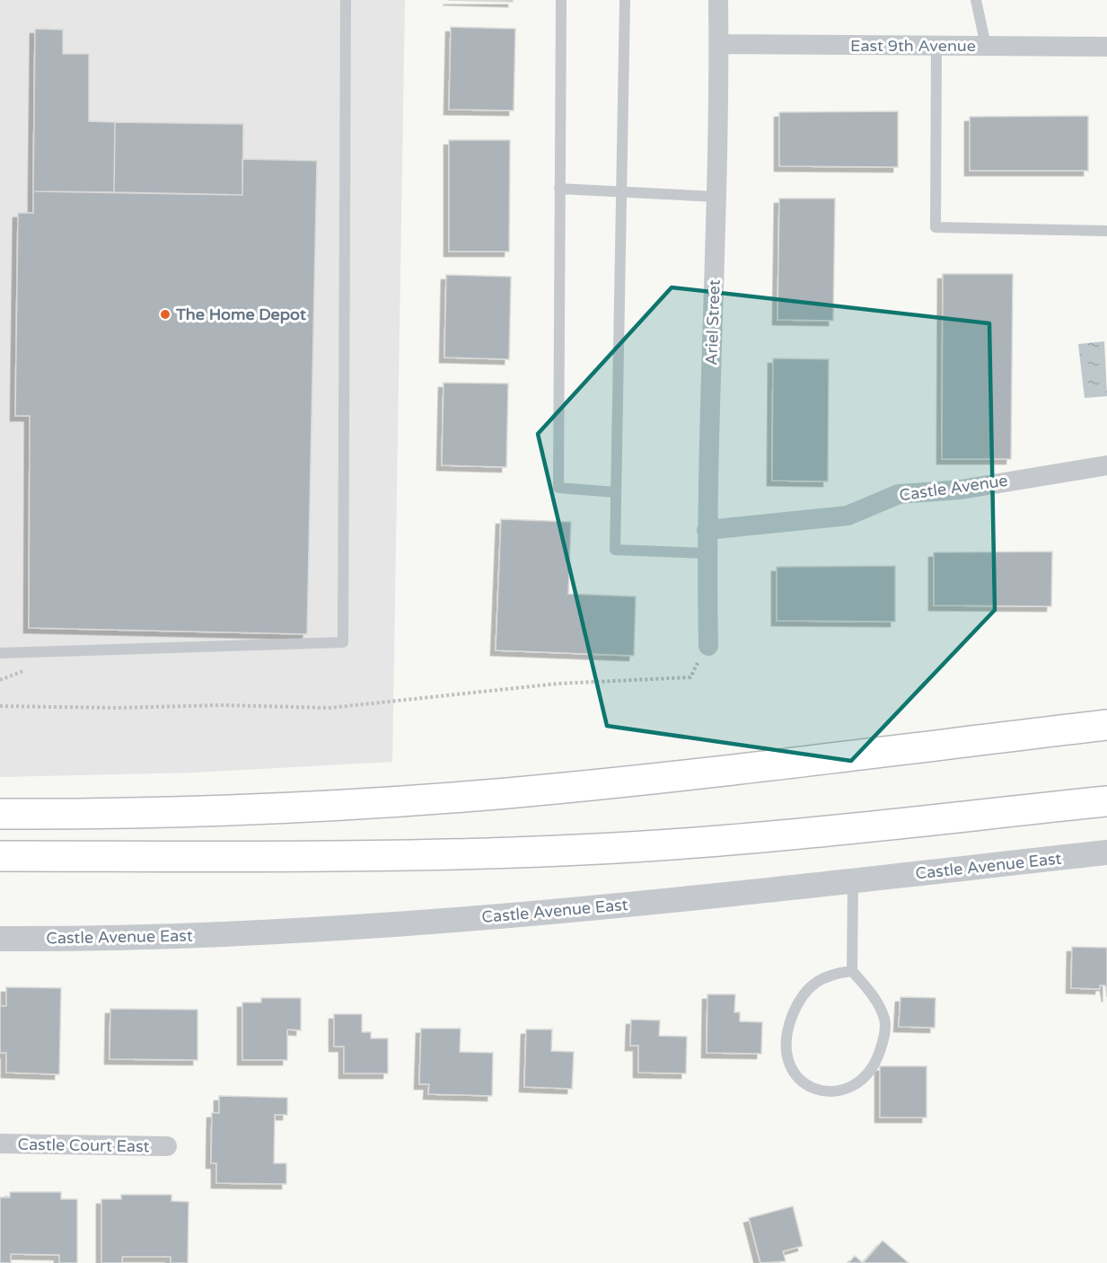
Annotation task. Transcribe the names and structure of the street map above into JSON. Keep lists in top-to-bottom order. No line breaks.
{"streets":{"street":["East 9th Avenue","Ariel Street","Castle Avenue","Castle Avenue East","Castle Court East"]},"crossings":[["East 9th Avenue","Ariel Street"],["Ariel Street","Castle Avenue"]],"places":["The Home Depot"]}
